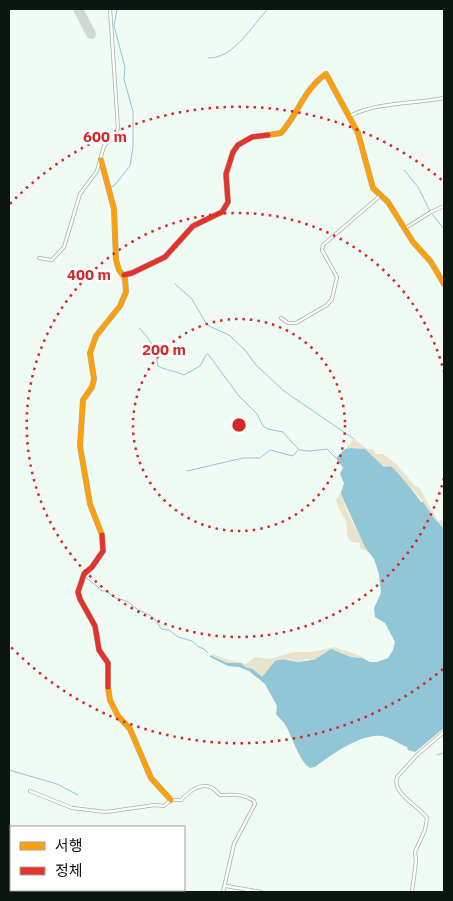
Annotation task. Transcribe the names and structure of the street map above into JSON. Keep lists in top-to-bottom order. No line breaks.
{"legend":["서행","정체"],"rings":["600 m","400 m","200 m"]}
